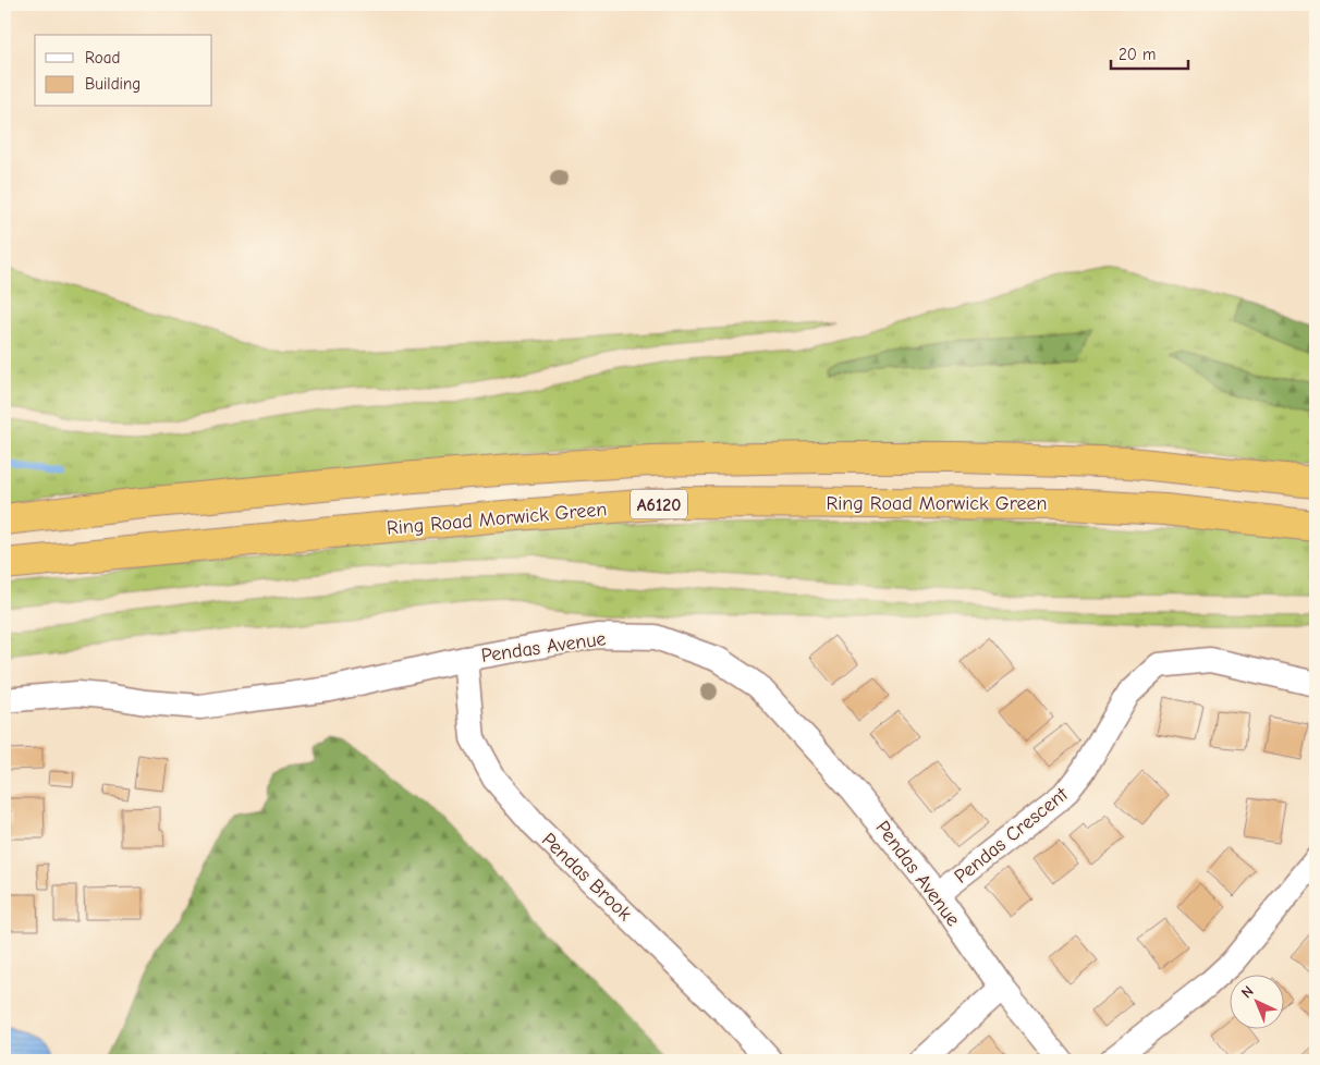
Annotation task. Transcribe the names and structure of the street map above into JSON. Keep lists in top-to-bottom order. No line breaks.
{"streets":{"highway":["Ring Road Morwick Green","A6120"],"street":["Pendas Avenue","Pendas Crescent","Pendas Brook"]},"crossings":[["Pendas Avenue","Pendas Crescent"],["Pendas Avenue","Pendas Brook"]],"legend":["Road","Building"],"scale_bar":"20 m","north":"top left"}
